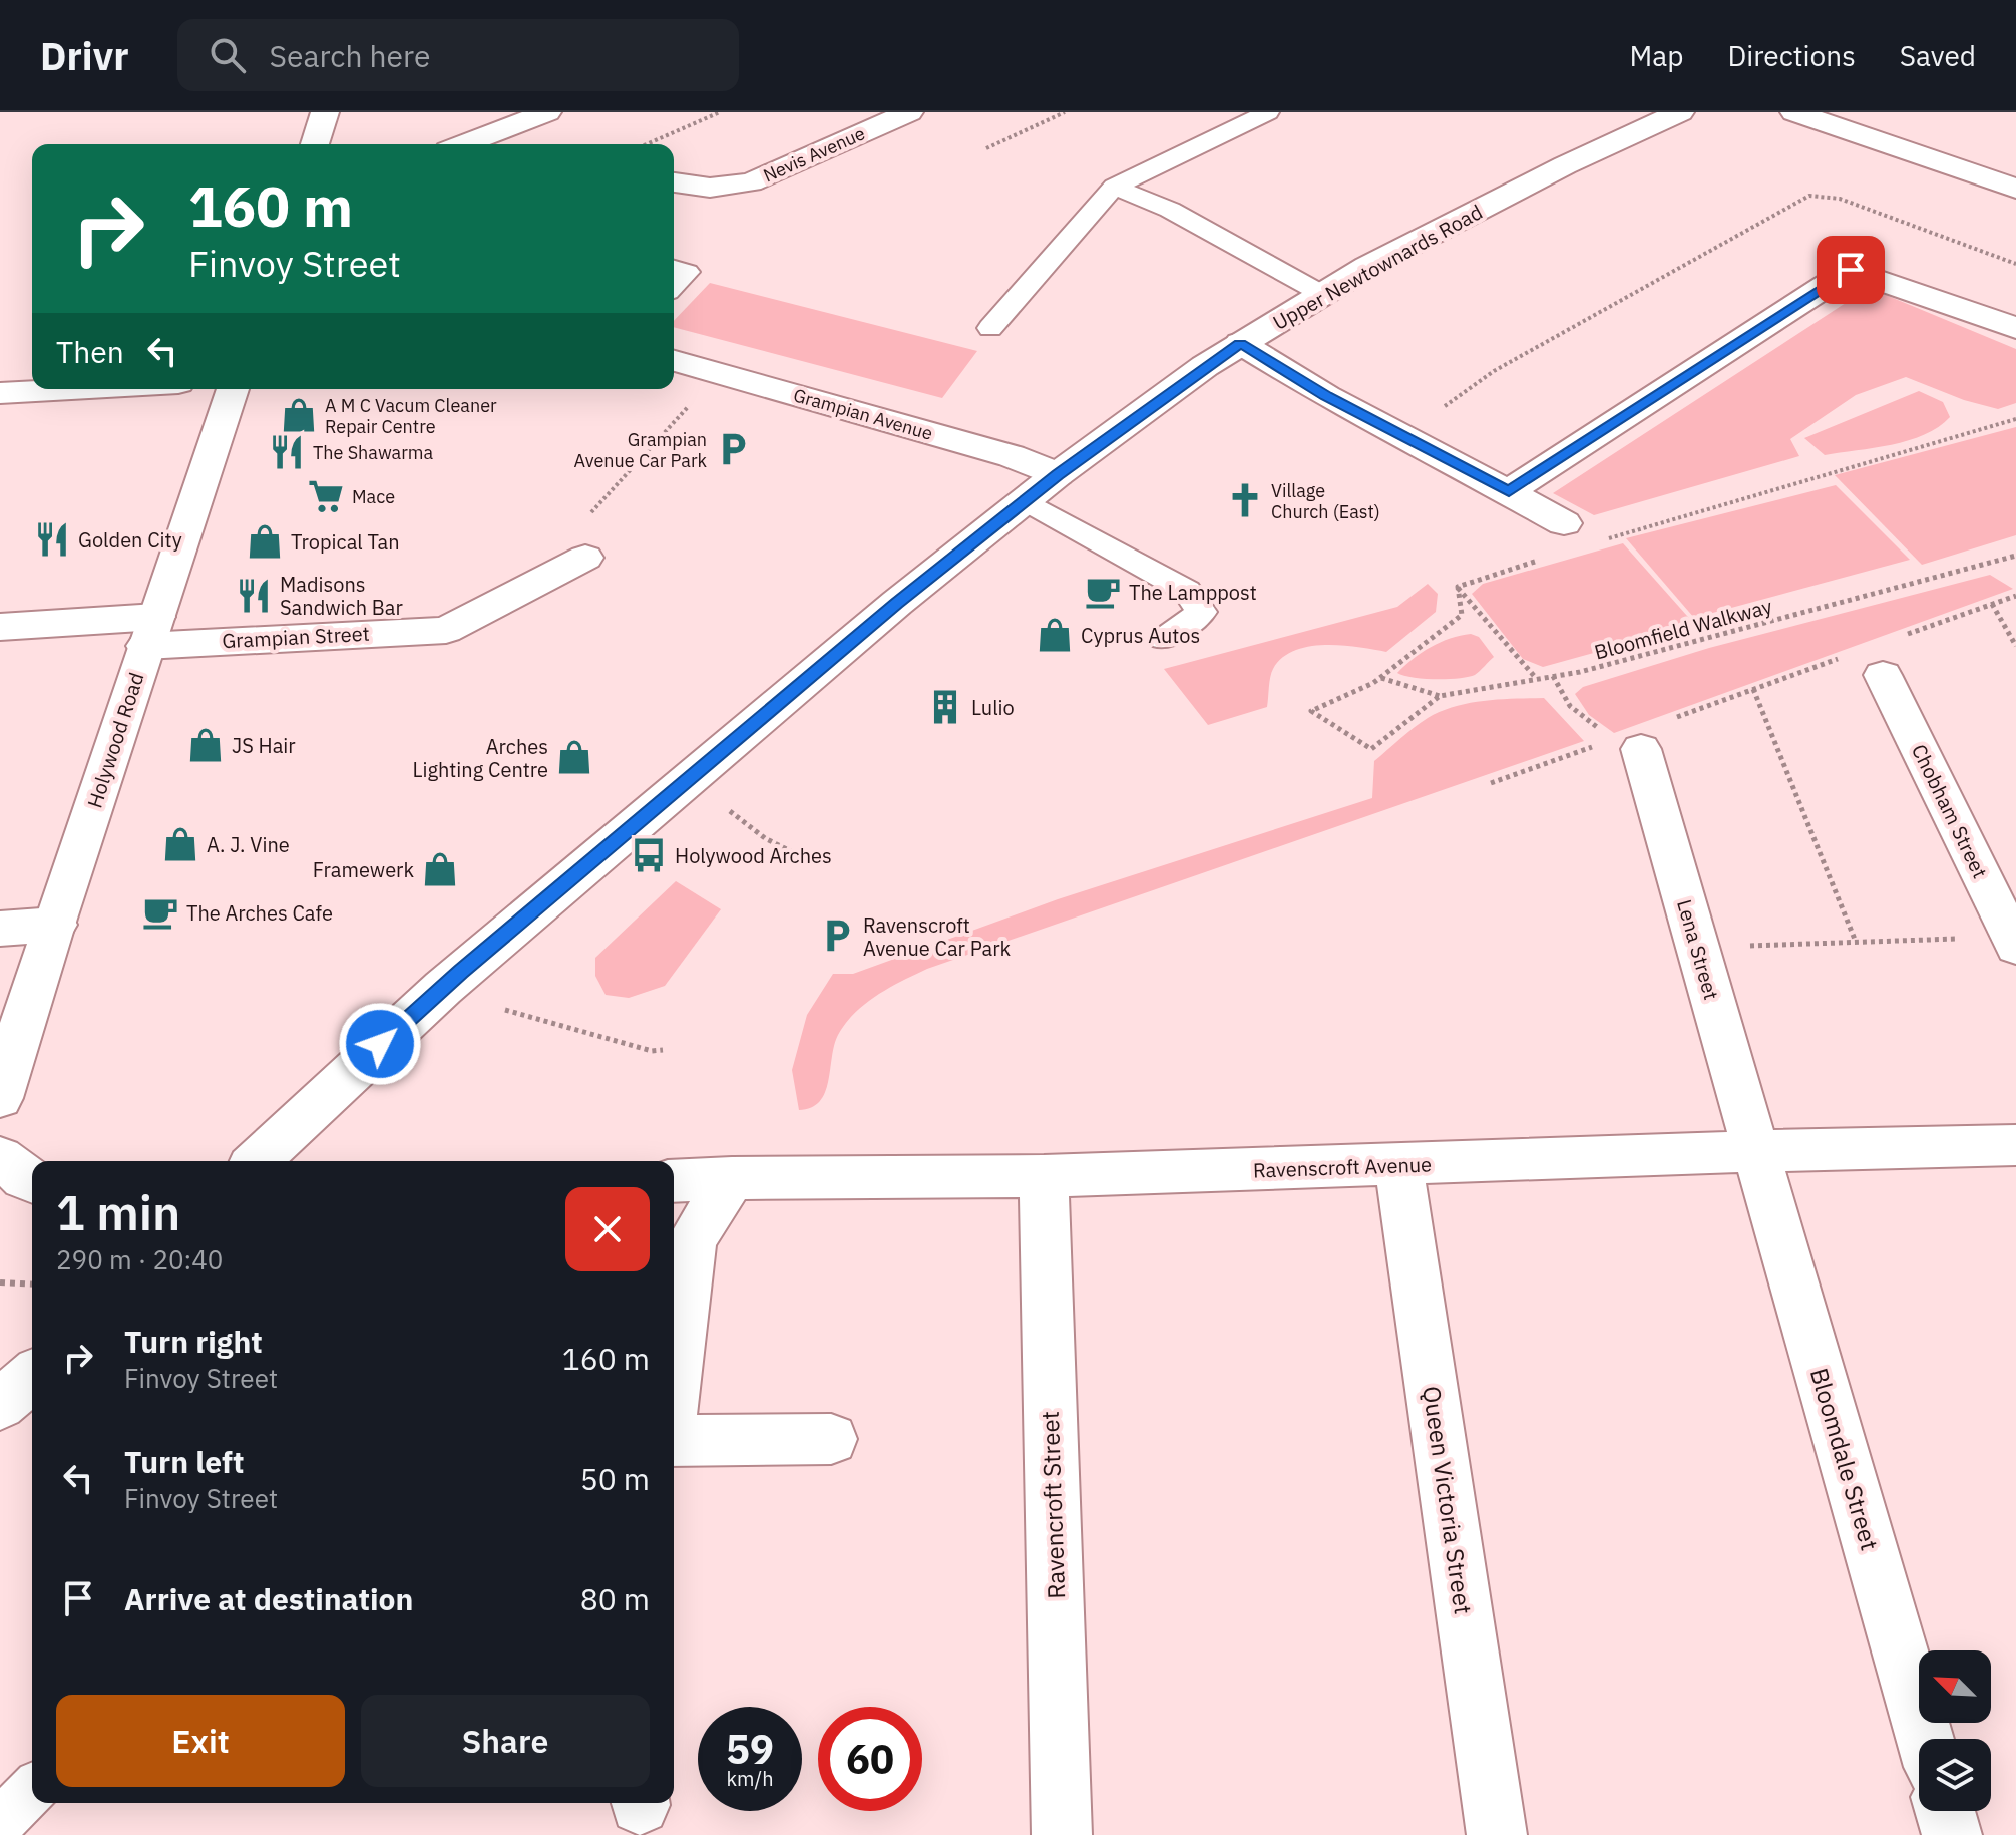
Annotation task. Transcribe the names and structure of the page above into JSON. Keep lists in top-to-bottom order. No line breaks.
{"streets":{"street":["Nevis Avenue","Upper Newtownards Road","Grampian Avenue","Grampian Street","Holywood Road","Chobham Street","Lena Street","Ravenscroft Avenue","Bloomdale Street","Queen Victoria Street","Ravencroft Street"],"path":["Bloomfield Walkway"]},"crossings":[["Upper Newtownards Road","Grampian Avenue"],["Grampian Street","Holywood Road"],["Lena Street","Ravenscroft Avenue"],["Lena Street","Bloomdale Street"],["Ravenscroft Avenue","Bloomdale Street"],["Ravenscroft Avenue","Queen Victoria Street"],["Ravenscroft Avenue","Ravencroft Street"]],"places":{"shop":["A M C Vacum Cleaner Repair Centre","Tropical Tan","Cyprus Autos","JS Hair","Arches Lighting Centre","A. J. Vine","Framewerk"],"parking":["Grampian Avenue Car Park","Ravenscroft Avenue Car Park"],"restaurant":["The Shawarma","Golden City","Madisons Sandwich Bar"],"supermarket":["Mace"],"church":["Village Church (East)"],"cafe":["The Lamppost","The Arches Cafe"],"building":["Lulio"],"bus stop":["Holywood Arches"]},"north":"top left","page":{"header":"Drivr","search":"Search here","nav":["Map","Directions","Saved"],"turn":["160 m","Finvoy Street"],"then":"Then","heading":["1 min","290 m · 20:40"],"list":[{"name":"Turn right","note":"Finvoy Street","value":"160 m"},{"name":"Turn left","note":"Finvoy Street","value":"50 m"},{"name":"Arrive at destination","value":"80 m"}],"buttons":["Exit","Share"],"speed":"59 km/h","limit":"60"}}
